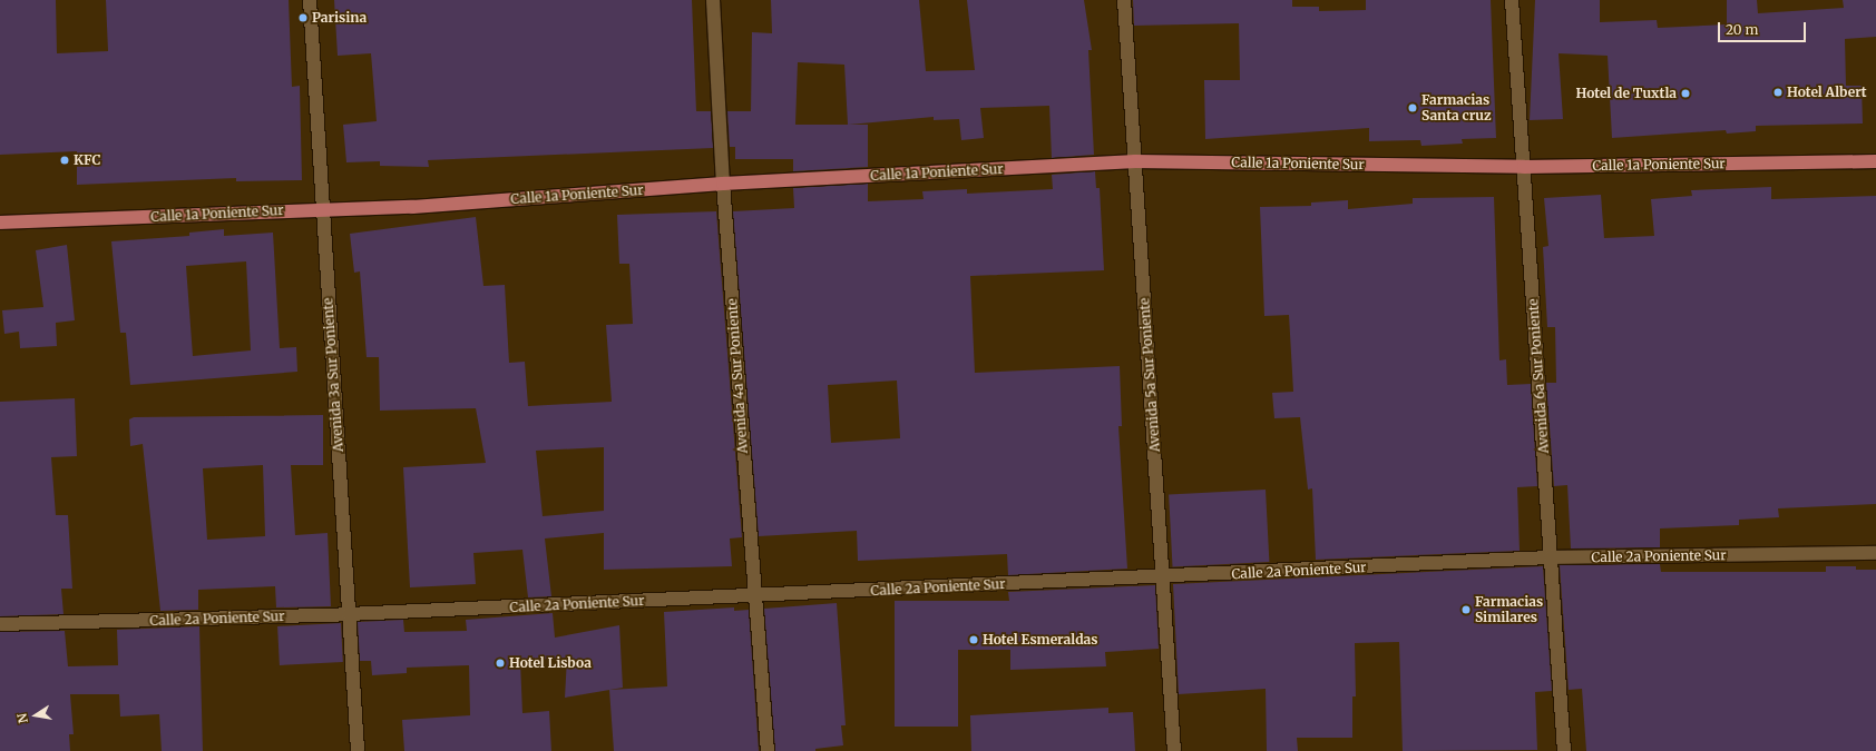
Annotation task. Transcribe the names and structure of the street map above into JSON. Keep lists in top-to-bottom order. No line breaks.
{"streets":{"main road":["Calle 1a Poniente Sur"],"street":["Avenida 3a Sur Poniente","Avenida 5a Sur Poniente","Avenida 4a Sur Poniente","Avenida 6a Sur Poniente","Calle 2a Poniente Sur"]},"crossings":[["Calle 1a Poniente Sur","Avenida 3a Sur Poniente"],["Calle 1a Poniente Sur","Avenida 5a Sur Poniente"],["Calle 1a Poniente Sur","Avenida 4a Sur Poniente"],["Calle 1a Poniente Sur","Avenida 6a Sur Poniente"],["Avenida 3a Sur Poniente","Calle 2a Poniente Sur"],["Avenida 5a Sur Poniente","Calle 2a Poniente Sur"],["Avenida 4a Sur Poniente","Calle 2a Poniente Sur"],["Avenida 6a Sur Poniente","Calle 2a Poniente Sur"]],"places":["Parisina","Hotel Albert","Hotel de Tuxtla","Farmacias Santa cruz","KFC","Farmacias Similares","Hotel Esmeraldas","Hotel Lisboa"],"scale_bar":"20 m","north":"left"}
